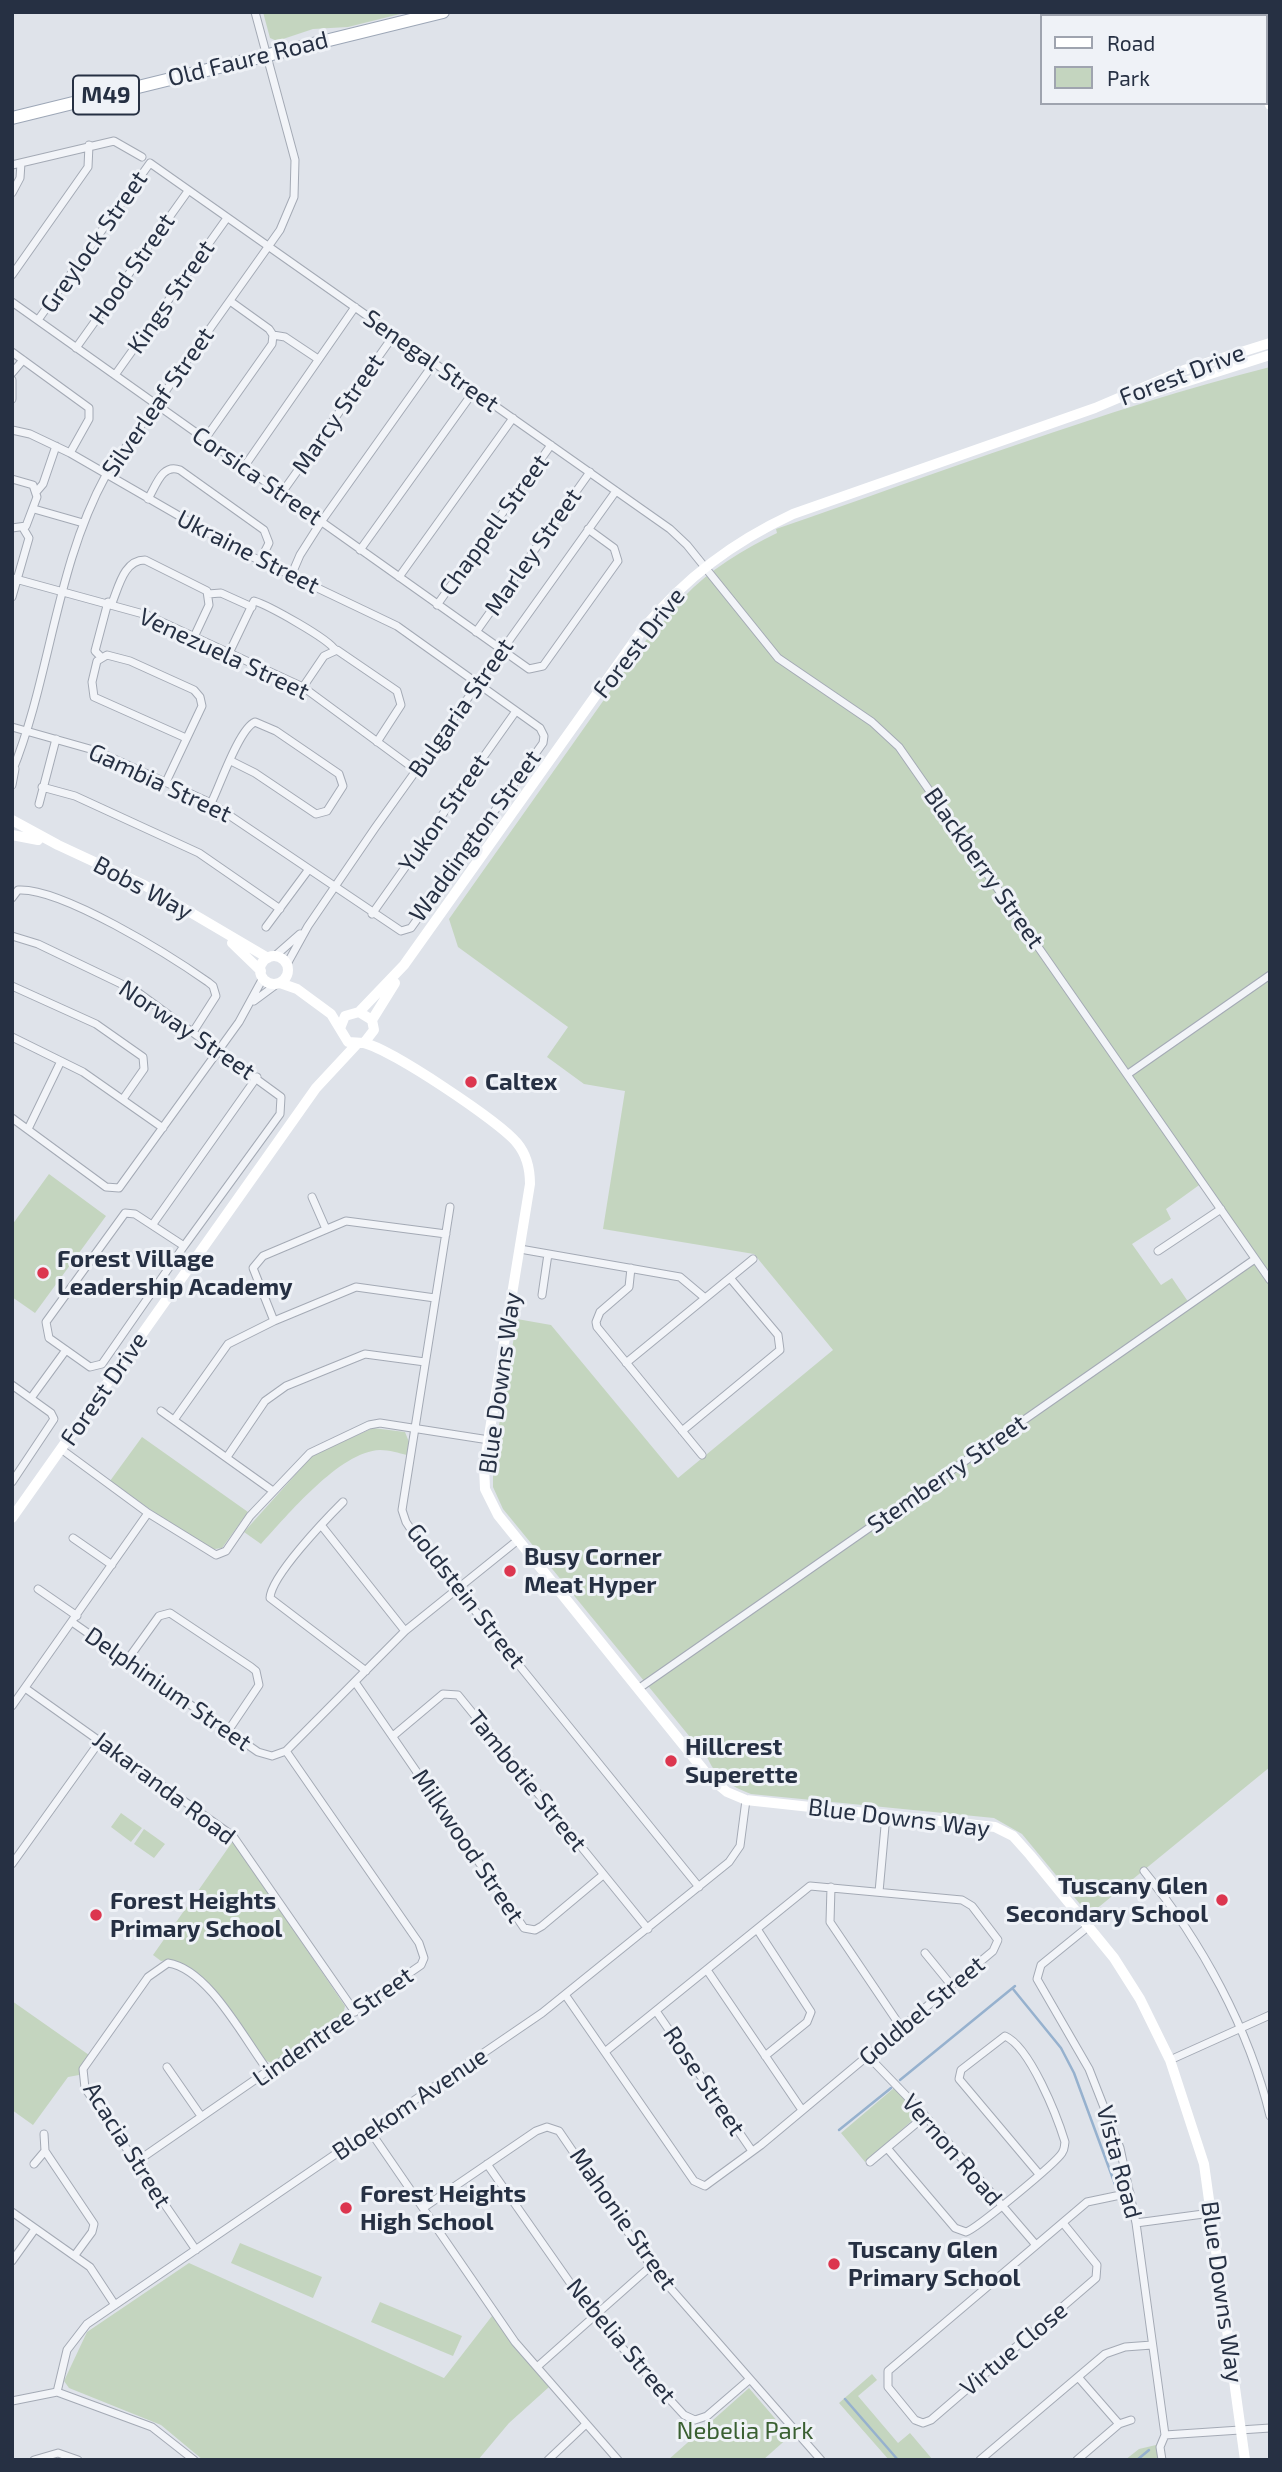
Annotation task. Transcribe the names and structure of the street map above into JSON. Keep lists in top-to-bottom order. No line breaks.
{"streets":{"main road":["Old Faure Road","M49"],"street":["Greylock Street","Hood Street","Kings Street","Senegal Street","Forest Drive","Silverleaf Street","Marcy Street","Corsica Street","Chappell Street","Ukraine Street","Marley Street","Venezuela Street","Bulgaria Street","Gambia Street","Yukon Street","Waddington Street","Blackberry Street","Bobs Way","Norway Street","Blue Downs Way","Stemberry Street","Goldstein Street","Delphinium Street","Tambotie Street","Jakaranda Road","Milkwood Street","Goldbel Street","Lindentree Street","Rose Street","Bloekom Avenue","Acacia Street","Vernon Road","Vista Road","Mahonie Street","Nebelia Street","Virtue Close"]},"crossings":[["Old Faure Road","Silverleaf Street"],["Greylock Street","Senegal Street"],["Greylock Street","Corsica Street"],["Hood Street","Senegal Street"],["Hood Street","Corsica Street"],["Kings Street","Senegal Street"],["Kings Street","Corsica Street"],["Senegal Street","Forest Drive"],["Senegal Street","Silverleaf Street"],["Senegal Street","Marcy Street"],["Senegal Street","Chappell Street"],["Senegal Street","Marley Street"],["Senegal Street","Bulgaria Street"],["Senegal Street","Blackberry Street"],["Forest Drive","Blackberry Street"],["Forest Drive","Blue Downs Way"],["Silverleaf Street","Corsica Street"],["Silverleaf Street","Ukraine Street"],["Silverleaf Street","Venezuela Street"],["Silverleaf Street","Gambia Street"],["Marcy Street","Corsica Street"],["Corsica Street","Chappell Street"],["Corsica Street","Marley Street"],["Corsica Street","Bulgaria Street"],["Ukraine Street","Bulgaria Street"],["Ukraine Street","Waddington Street"],["Venezuela Street","Bulgaria Street"],["Bulgaria Street","Gambia Street"],["Bulgaria Street","Waddington Street"],["Bulgaria Street","Bobs Way"],["Gambia Street","Yukon Street"],["Gambia Street","Waddington Street"],["Yukon Street","Waddington Street"],["Blackberry Street","Stemberry Street"],["Blue Downs Way","Stemberry Street"],["Blue Downs Way","Delphinium Street"],["Blue Downs Way","Bloekom Avenue"],["Blue Downs Way","Vista Road"],["Goldstein Street","Delphinium Street"],["Goldstein Street","Bloekom Avenue"],["Delphinium Street","Milkwood Street"],["Delphinium Street","Lindentree Street"],["Tambotie Street","Milkwood Street"],["Tambotie Street","Bloekom Avenue"],["Jakaranda Road","Lindentree Street"],["Goldbel Street","Rose Street"],["Goldbel Street","Bloekom Avenue"],["Goldbel Street","Vernon Road"],["Lindentree Street","Acacia Street"],["Bloekom Avenue","Acacia Street"],["Vernon Road","Virtue Close"],["Mahonie Street","Nebelia Street"]],"parks":["Nebelia Park"],"places":["Caltex","Forest Village Leadership Academy","Busy Corner Meat Hyper","Hillcrest Superette","Tuscany Glen Secondary School","Forest Heights Primary School","Forest Heights High School","Tuscany Glen Primary School"],"legend":["Road","Park"]}
